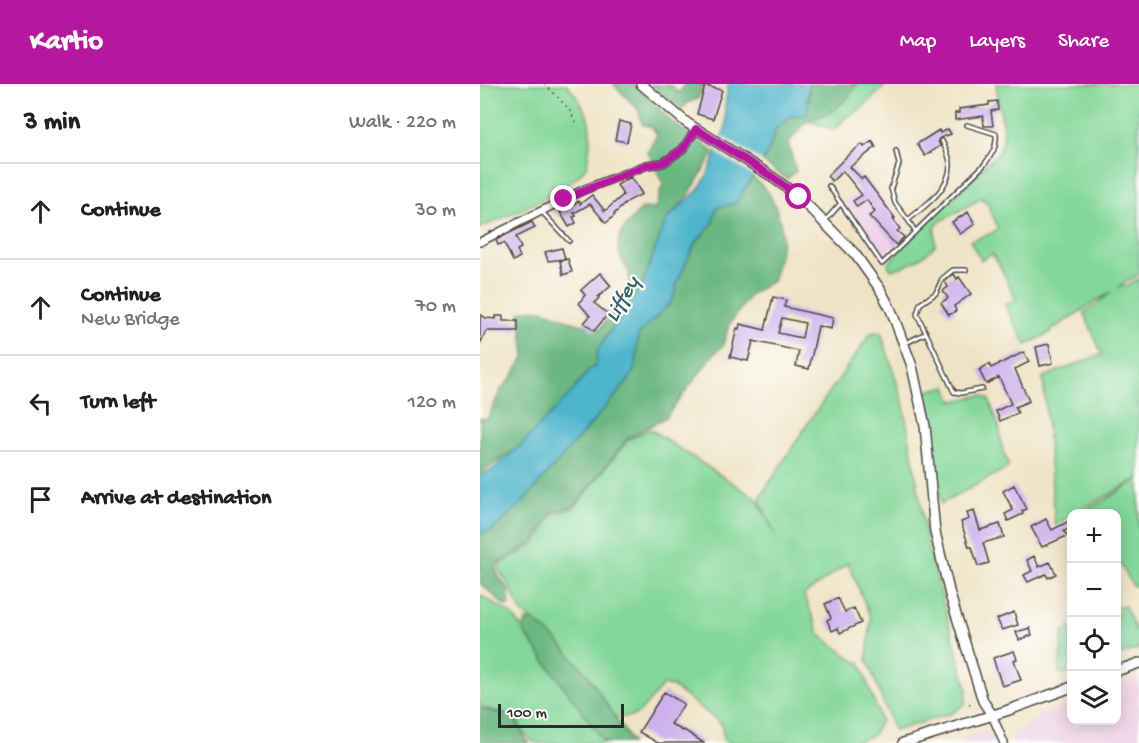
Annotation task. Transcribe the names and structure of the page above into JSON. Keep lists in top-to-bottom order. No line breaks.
{"water":["Liffey"],"scale_bar":"100 m","page":{"header":"Kartio","nav":["Map","Layers","Share"],"heading":["3 min","Walk · 220 m"],"list":[["Continue","30 m"],["Continue","New Bridge","70 m"],["Turn left","120 m"],"Arrive at destination"],"map_buttons":["+","−"],"scale":"100 m"}}
